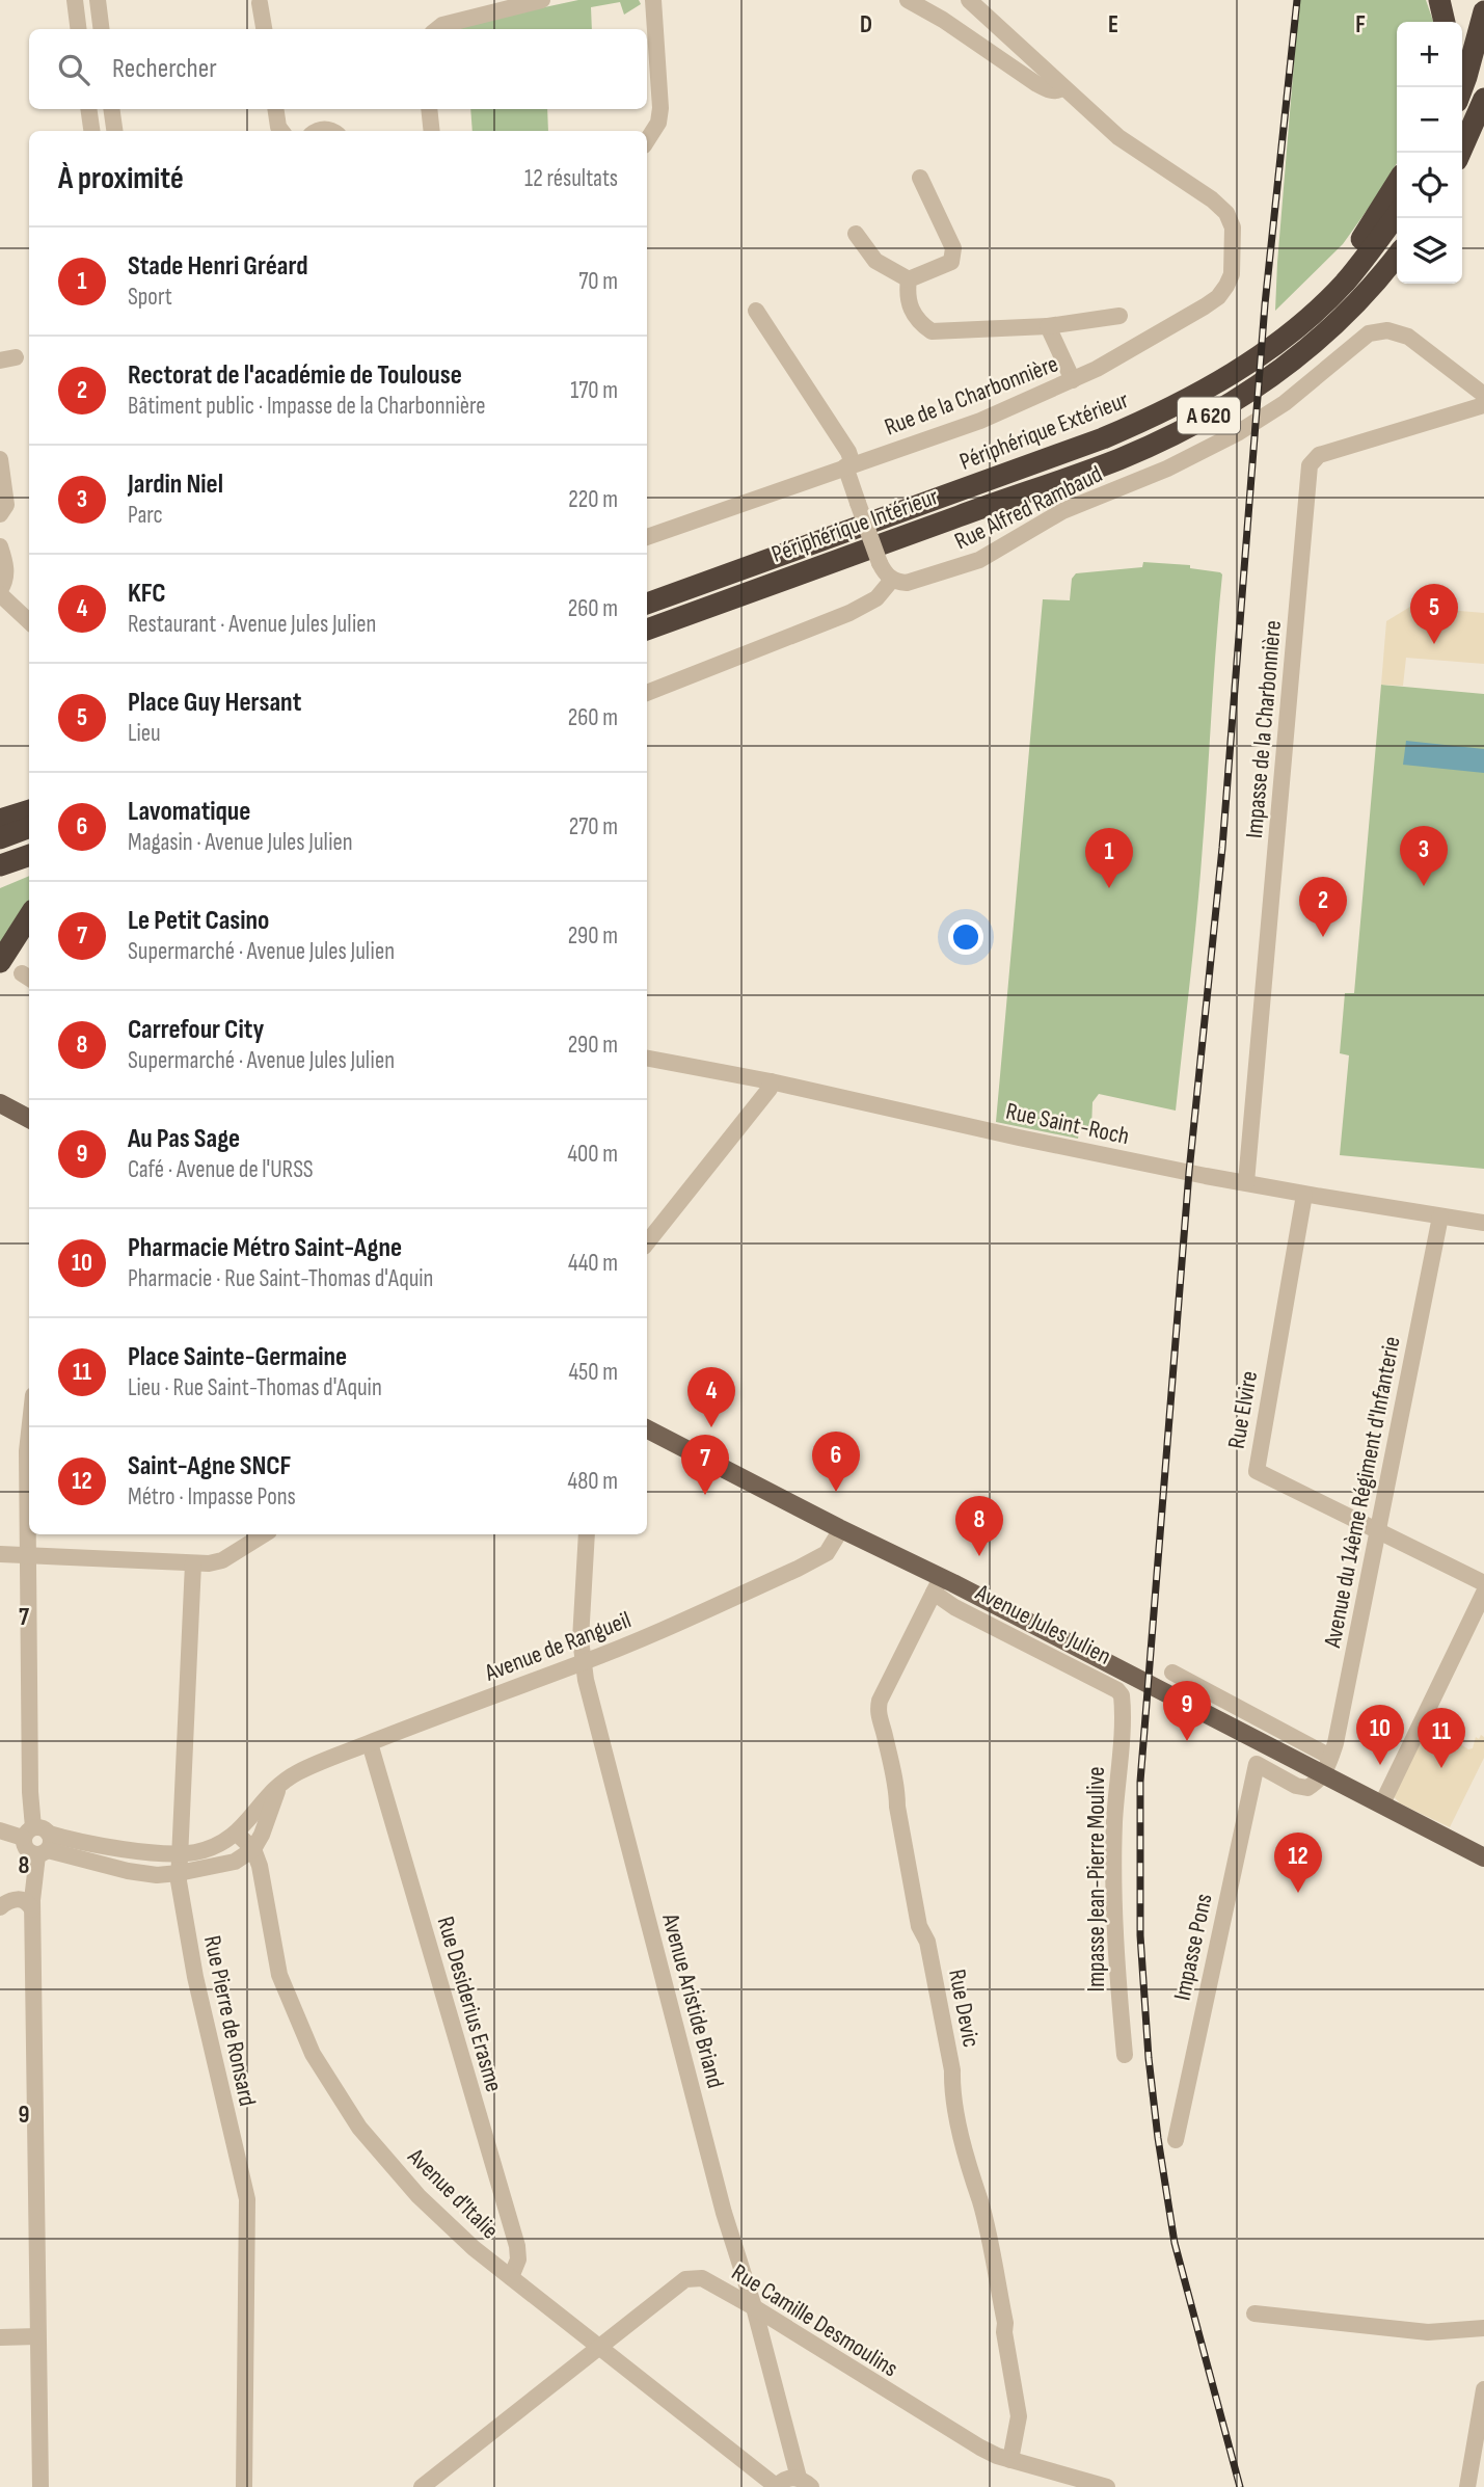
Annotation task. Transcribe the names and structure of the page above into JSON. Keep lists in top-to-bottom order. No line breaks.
{"streets":{"highway":["A 620","Périphérique Extérieur","Périphérique Intérieur"],"main road":["Avenue Jules Julien"],"street":["Rue de la Charbonnière","Rue Alfred Rambaud","Impasse de la Charbonnière","Rue Saint-Roch","Rue Elvire","Avenue du 14ème Régiment d'Infanterie","Avenue de Rangueil","Impasse Jean-Pierre Moulive","Impasse Pons","Avenue Aristide Briand","Rue Desiderius Erasme","Rue Devic","Rue Pierre de Ronsard","Avenue d'Italie","Rue Camille Desmoulins"]},"crossings":[["Impasse de la Charbonnière","Rue Saint-Roch"],["Rue Saint-Roch","Rue Elvire"],["Rue Saint-Roch","Avenue du 14ème Régiment d'Infanterie"],["Rue Elvire","Avenue du 14ème Régiment d'Infanterie"],["Avenue du 14ème Régiment d'Infanterie","Avenue Jules Julien"],["Avenue du 14ème Régiment d'Infanterie","Impasse Pons"],["Avenue Jules Julien","Avenue de Rangueil"],["Avenue Jules Julien","Impasse Jean-Pierre Moulive"],["Avenue Jules Julien","Impasse Pons"],["Avenue Jules Julien","Rue Devic"],["Avenue de Rangueil","Avenue Aristide Briand"],["Avenue de Rangueil","Rue Desiderius Erasme"],["Avenue de Rangueil","Rue Pierre de Ronsard"],["Avenue de Rangueil","Avenue d'Italie"],["Avenue Aristide Briand","Rue Camille Desmoulins"],["Rue Desiderius Erasme","Avenue d'Italie"],["Rue Devic","Rue Camille Desmoulins"],["Avenue d'Italie","Rue Camille Desmoulins"]],"page":{"map_buttons":["+","−"],"search":"Rechercher","heading":["À proximité","12 résultats"],"list":[{"mark":"1","name":"Stade Henri Gréard","note":"Sport","value":"70 m"},{"mark":"2","name":"Rectorat de l'académie de Toulouse","note":"Bâtiment public · Impasse de la Charbonnière","value":"170 m"},{"mark":"3","name":"Jardin Niel","note":"Parc","value":"220 m"},{"mark":"4","name":"KFC","note":"Restaurant · Avenue Jules Julien","value":"260 m"},{"mark":"5","name":"Place Guy Hersant","note":"Lieu","value":"260 m"},{"mark":"6","name":"Lavomatique","note":"Magasin · Avenue Jules Julien","value":"270 m"},{"mark":"7","name":"Le Petit Casino","note":"Supermarché · Avenue Jules Julien","value":"290 m"},{"mark":"8","name":"Carrefour City","note":"Supermarché · Avenue Jules Julien","value":"290 m"},{"mark":"9","name":"Au Pas Sage","note":"Café · Avenue de l'URSS","value":"400 m"},{"mark":"10","name":"Pharmacie Métro Saint-Agne","note":"Pharmacie · Rue Saint-Thomas d'Aquin","value":"440 m"},{"mark":"11","name":"Place Sainte-Germaine","note":"Lieu · Rue Saint-Thomas d'Aquin","value":"450 m"},{"mark":"12","name":"Saint-Agne SNCF","note":"Métro · Impasse Pons","value":"480 m"}],"pins":["5","3","1","2","4","6","7","8","9","10","11","12"]},"grid":{"columns":["D","E","F"],"rows":["7","8","9"]}}
